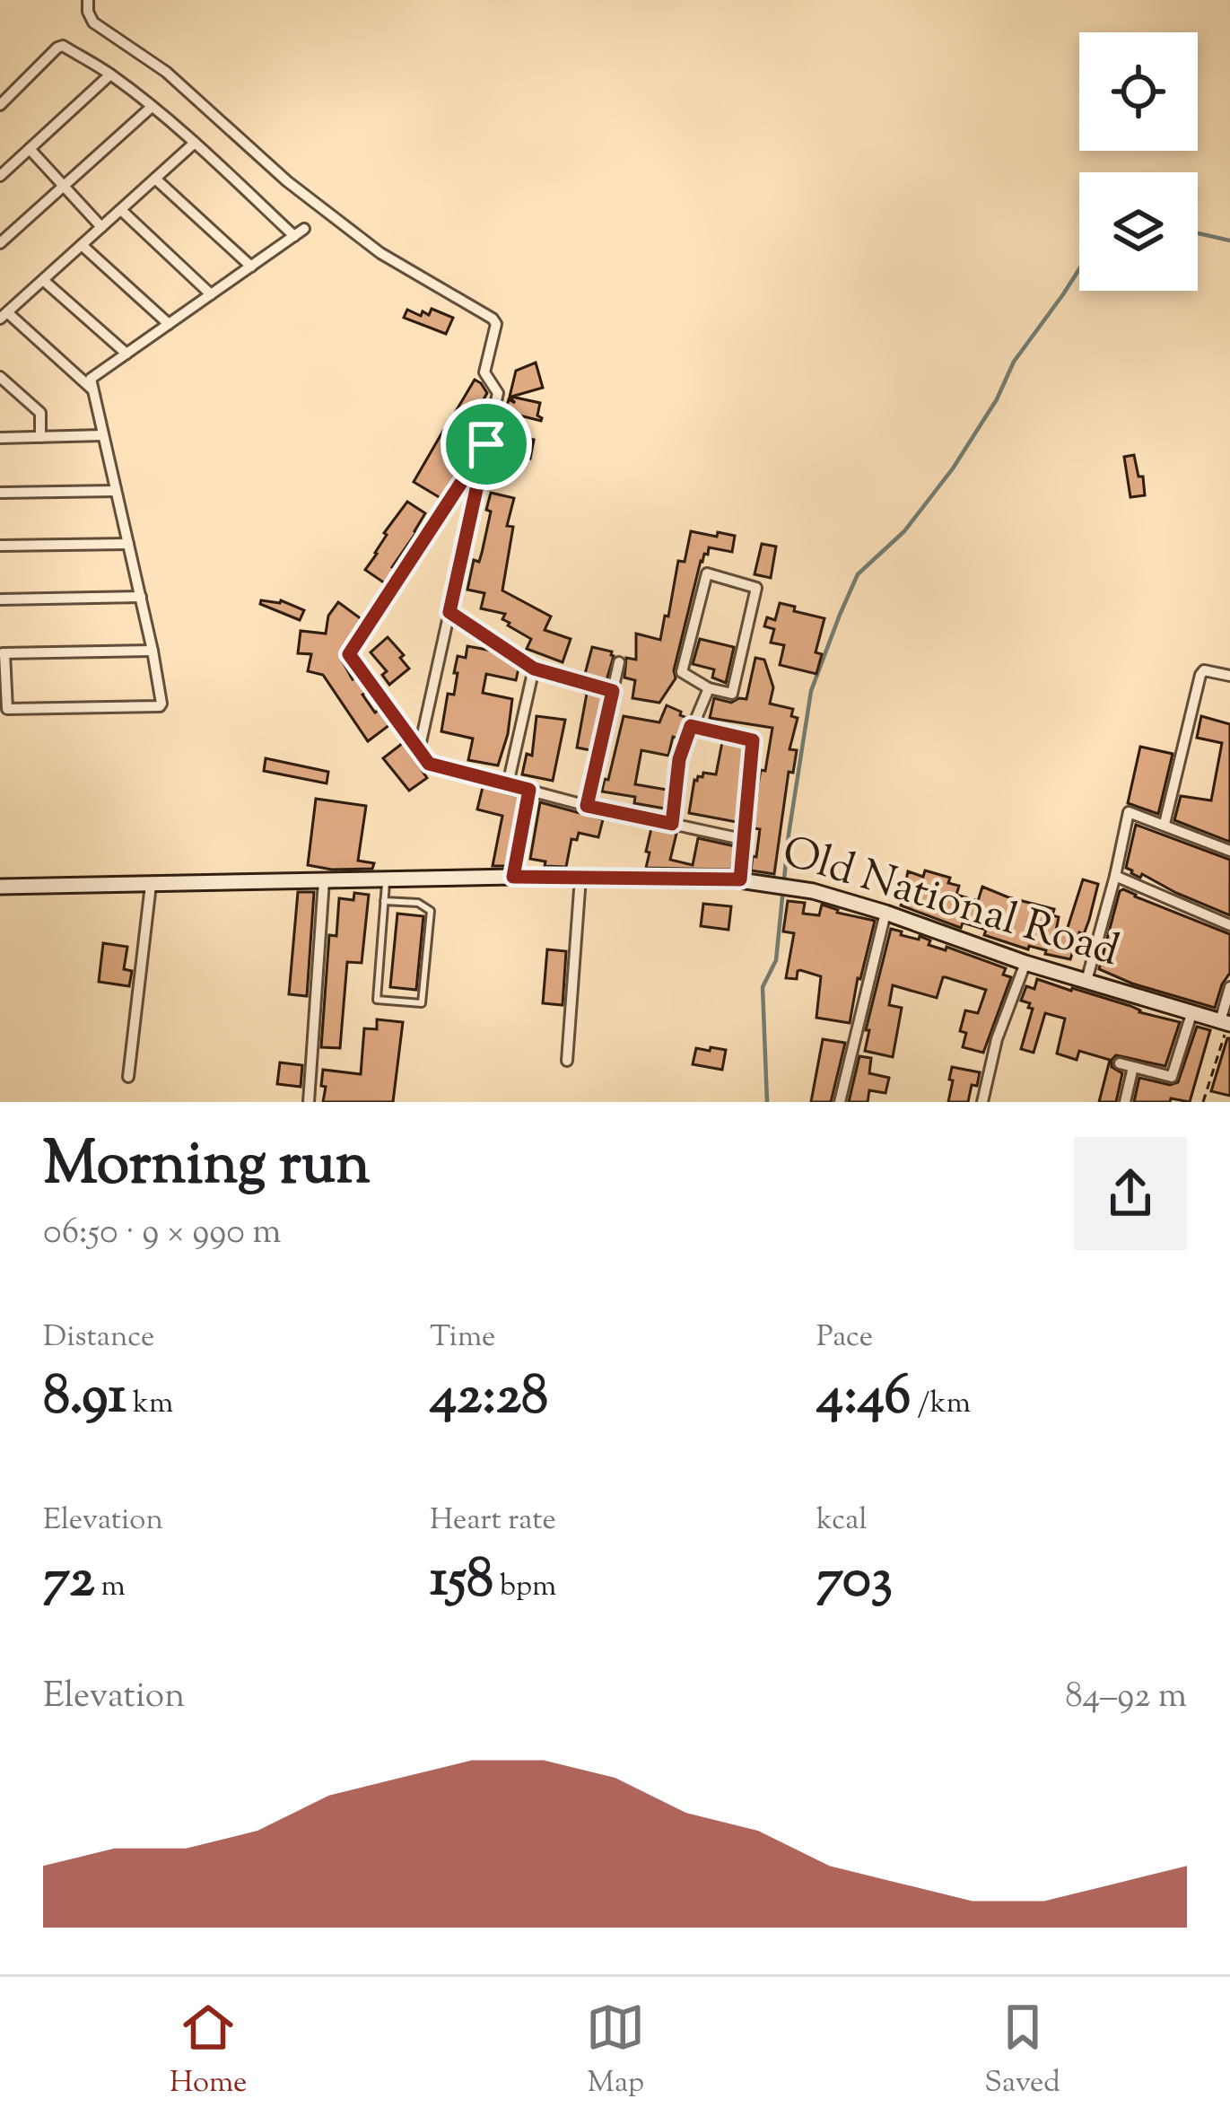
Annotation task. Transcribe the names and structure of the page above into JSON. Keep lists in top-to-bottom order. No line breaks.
{"streets":{"main road":["Old National Road"]},"page":{"heading":["Morning run","06:50 · 9 × 990 m"],"stats":[["Distance","8.91 km"],["Time","42:28"],["Pace","4:46 /km"],["Elevation","72 m"],["Heart rate","158 bpm"],["kcal","703"]],"chart":["Elevation","84–92 m"],"tabs":["Home","Map","Saved"]}}
